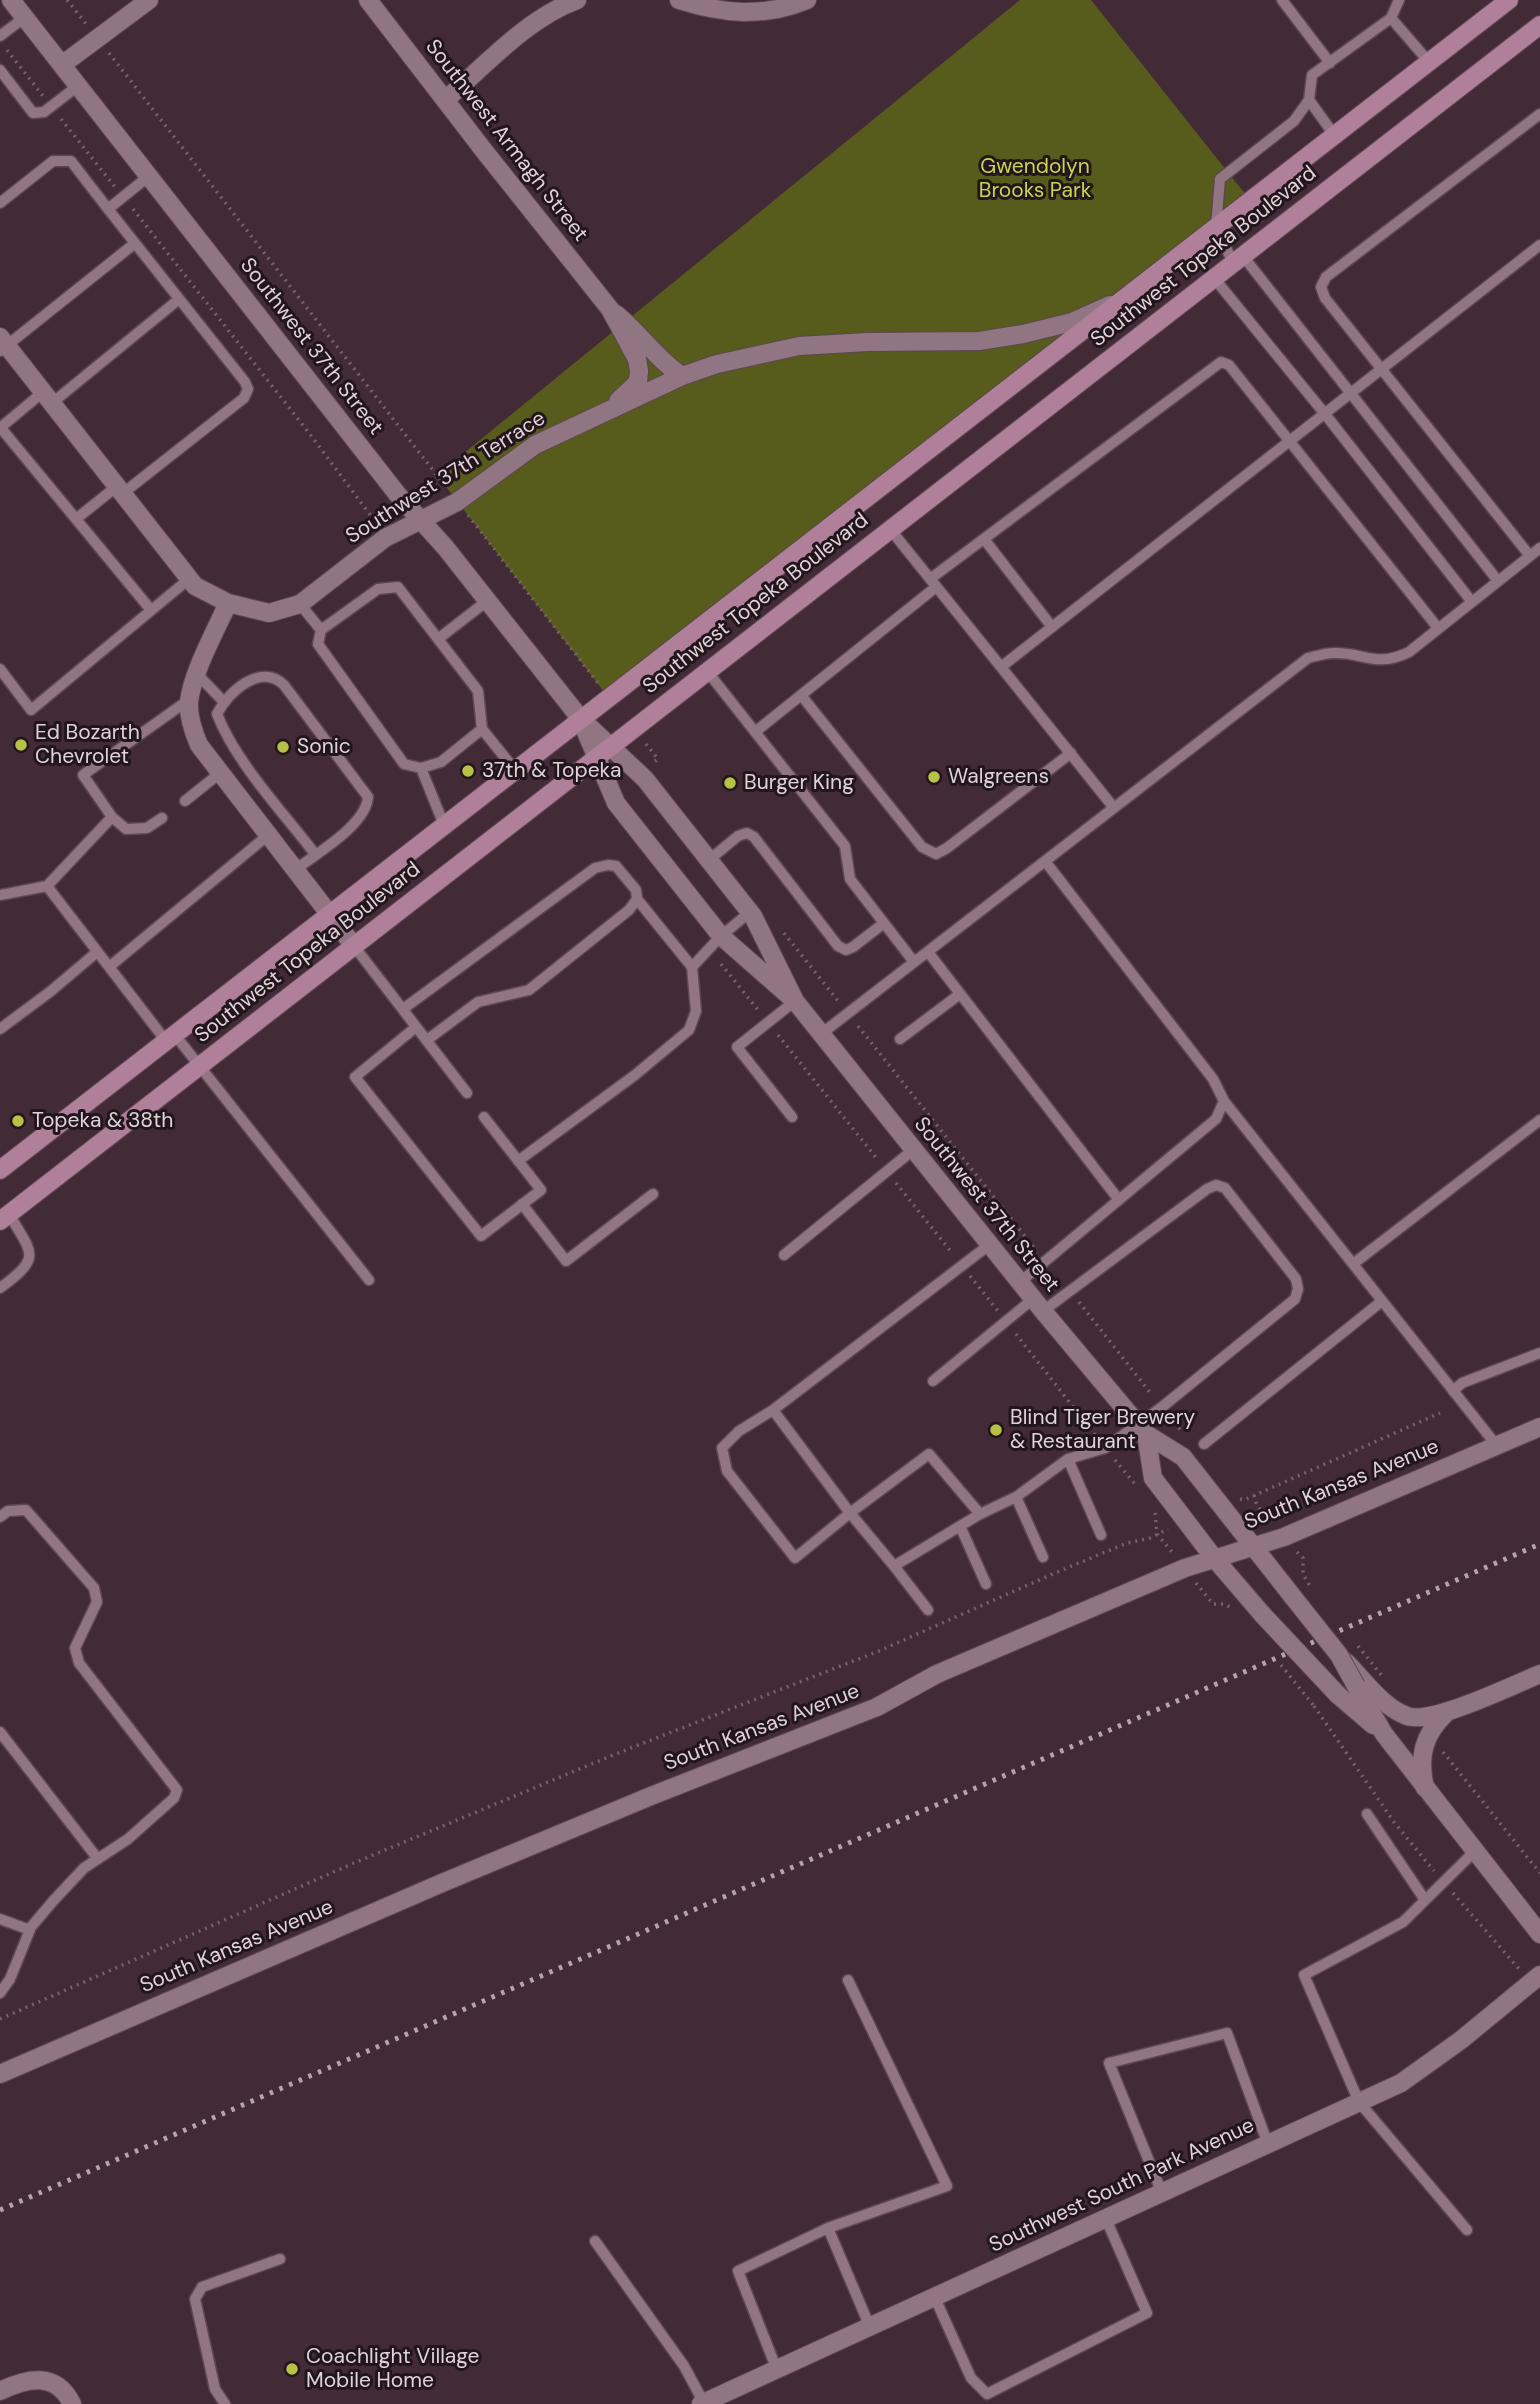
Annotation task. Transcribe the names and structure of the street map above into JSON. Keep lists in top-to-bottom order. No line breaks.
{"streets":{"main road":["Southwest Armagh Street","Southwest Topeka Boulevard","Southwest 37th Street","Southwest 37th Terrace","South Kansas Avenue","Southwest South Park Avenue"]},"crossings":[["Southwest Armagh Street","Southwest 37th Terrace"],["Southwest Topeka Boulevard","Southwest 37th Street"],["Southwest Topeka Boulevard","Southwest 37th Terrace"],["Southwest 37th Street","Southwest 37th Terrace"],["Southwest 37th Street","South Kansas Avenue"]],"parks":["Gwendolyn Brooks Park"],"places":["Ed Bozarth Chevrolet","Sonic","37th & Topeka","Walgreens","Burger King","Topeka & 38th","Blind Tiger Brewery & Restaurant","Coachlight Village Mobile Home"]}
